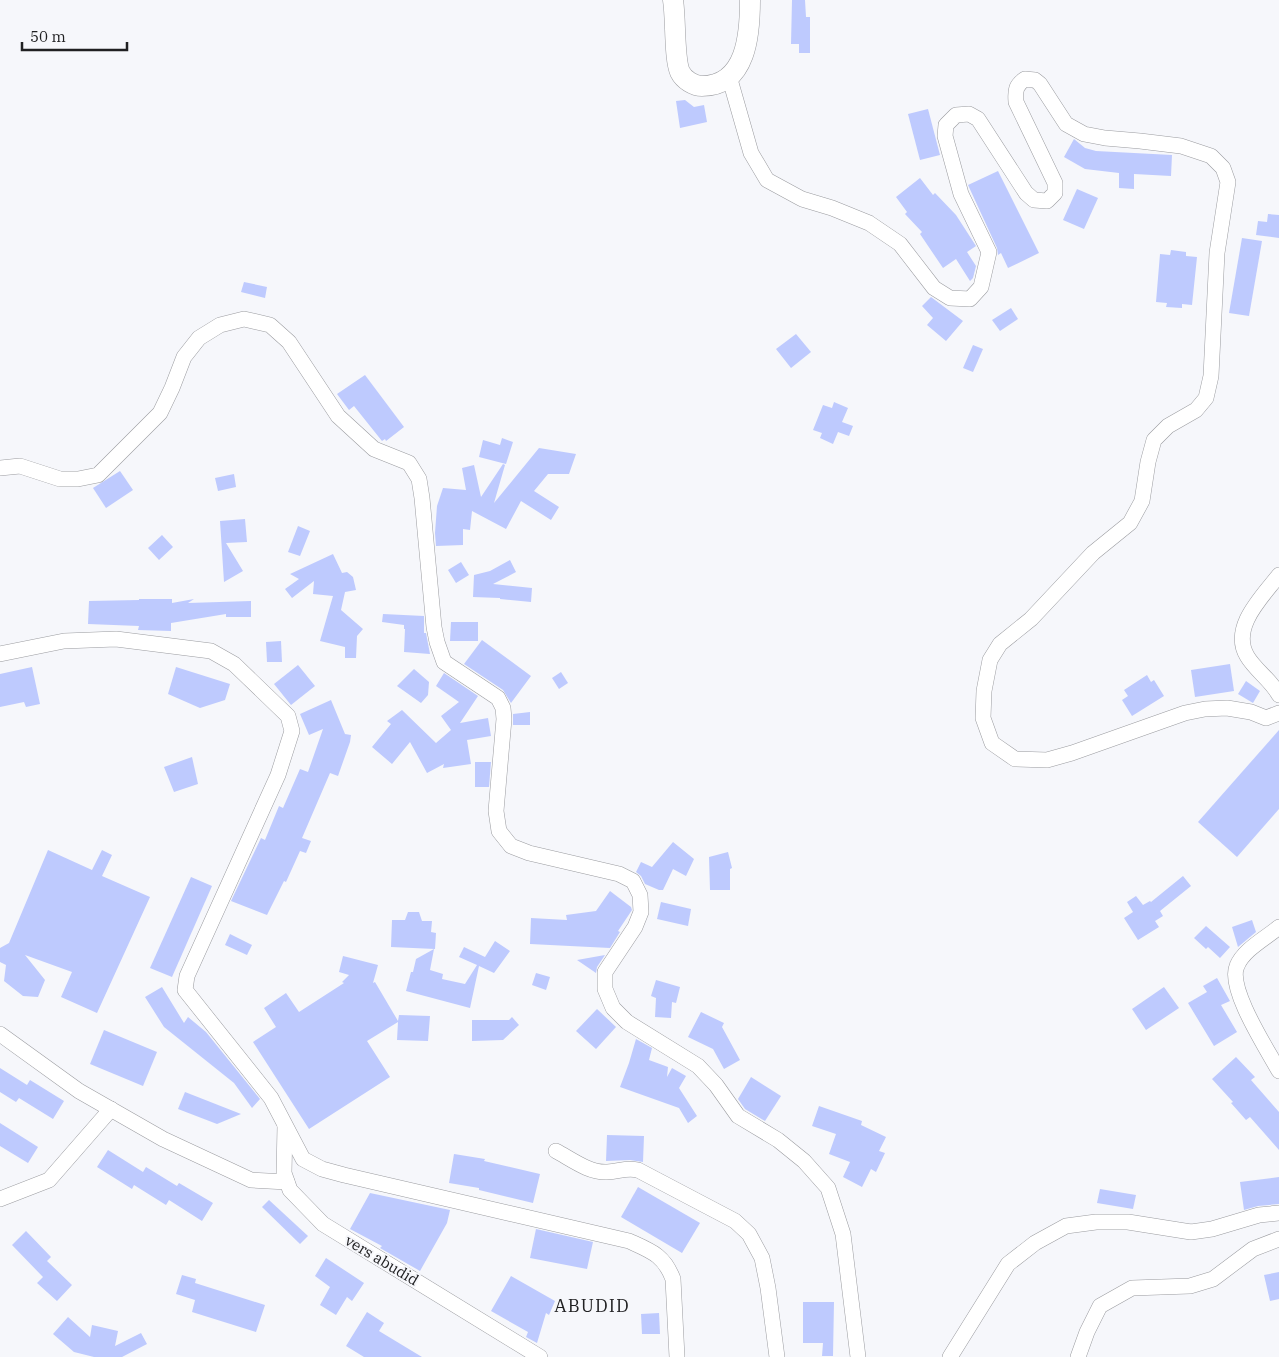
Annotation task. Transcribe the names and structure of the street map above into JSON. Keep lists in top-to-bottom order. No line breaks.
{"streets":{"street":["vers abudid"]},"districts":["ABUDID"],"scale_bar":"50 m"}
